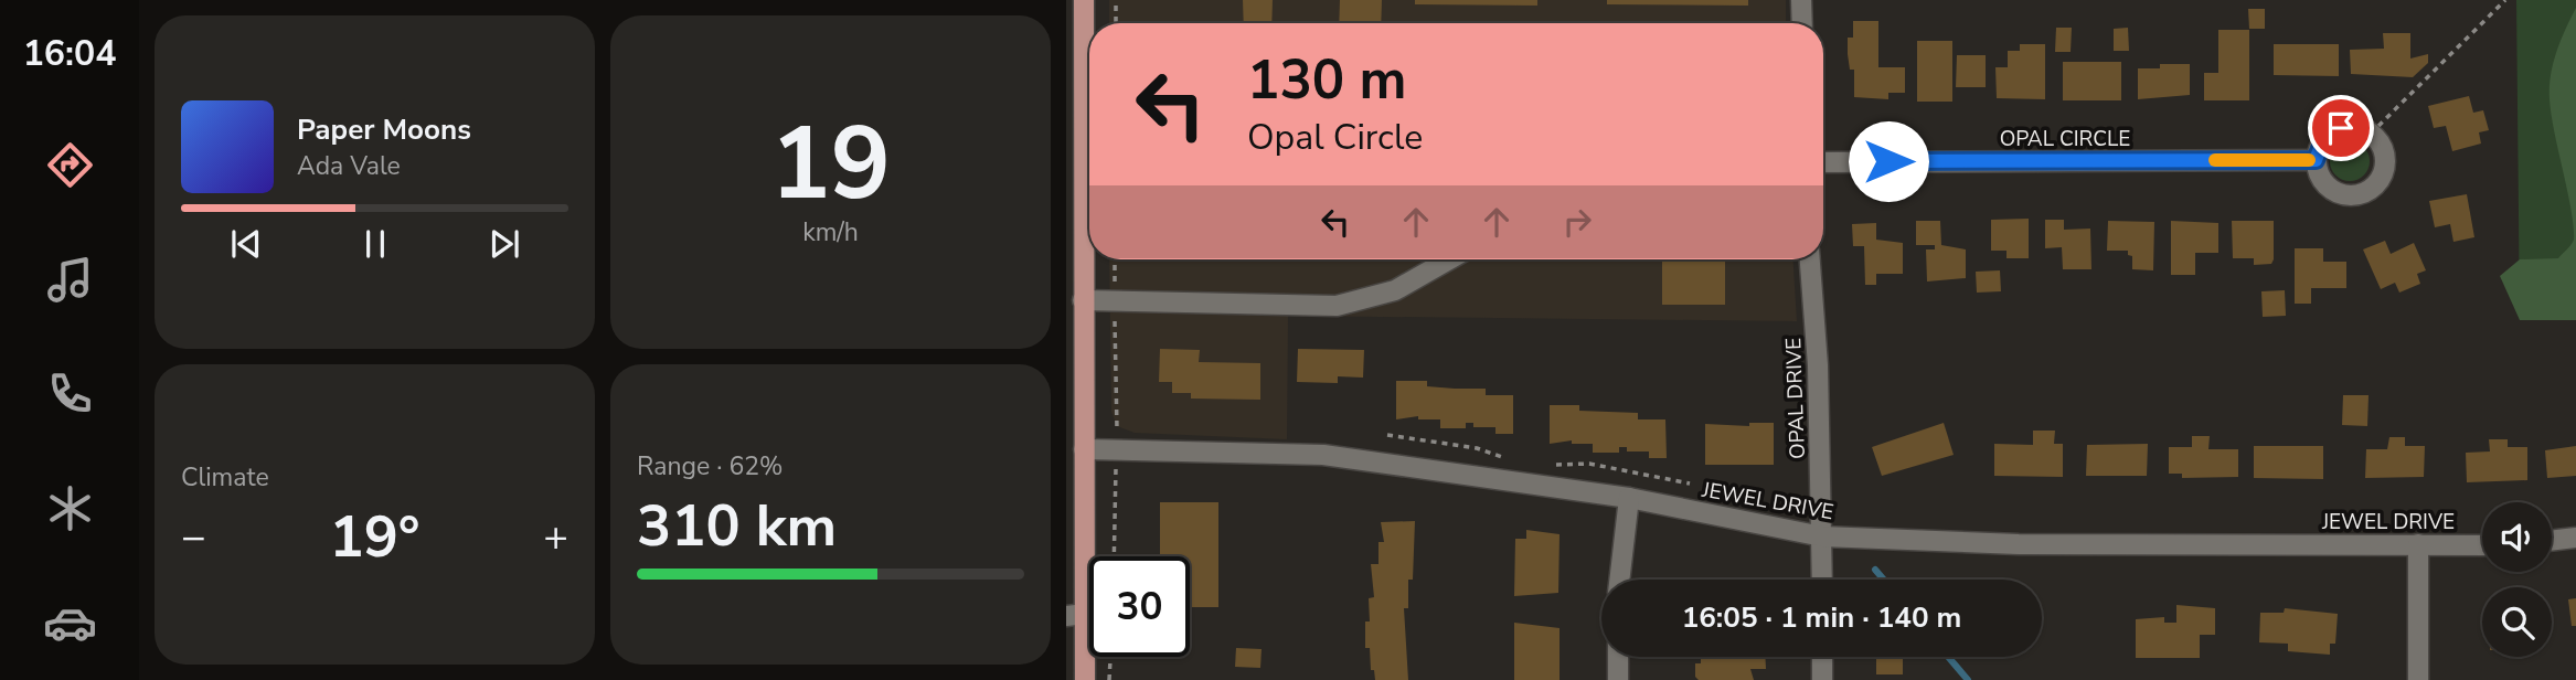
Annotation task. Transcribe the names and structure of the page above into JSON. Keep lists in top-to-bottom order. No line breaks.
{"streets":{"street":["OPAL CIRCLE","OPAL DRIVE","JEWEL DRIVE"]},"crossings":[["OPAL DRIVE","JEWEL DRIVE"]],"page":{"tabs":"16:04","tile":[["19","km/h"],"Climate",["Range · 62%","310 km"]],"turn":["130 m","Opal Circle"],"song":["Paper Moons","Ada Vale"],"heat":["−","19°","+"],"limit":"30","trip":"16:05 · 1 min · 140 m"}}
